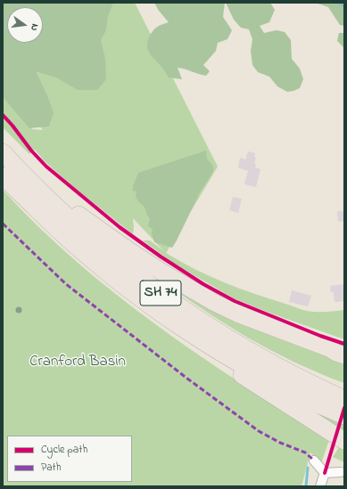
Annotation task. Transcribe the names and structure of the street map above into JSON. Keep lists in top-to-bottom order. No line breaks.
{"streets":{"highway":["SH 74"]},"parks":["Cranford Basin"],"legend":["Cycle path","Path"],"north":"right"}
